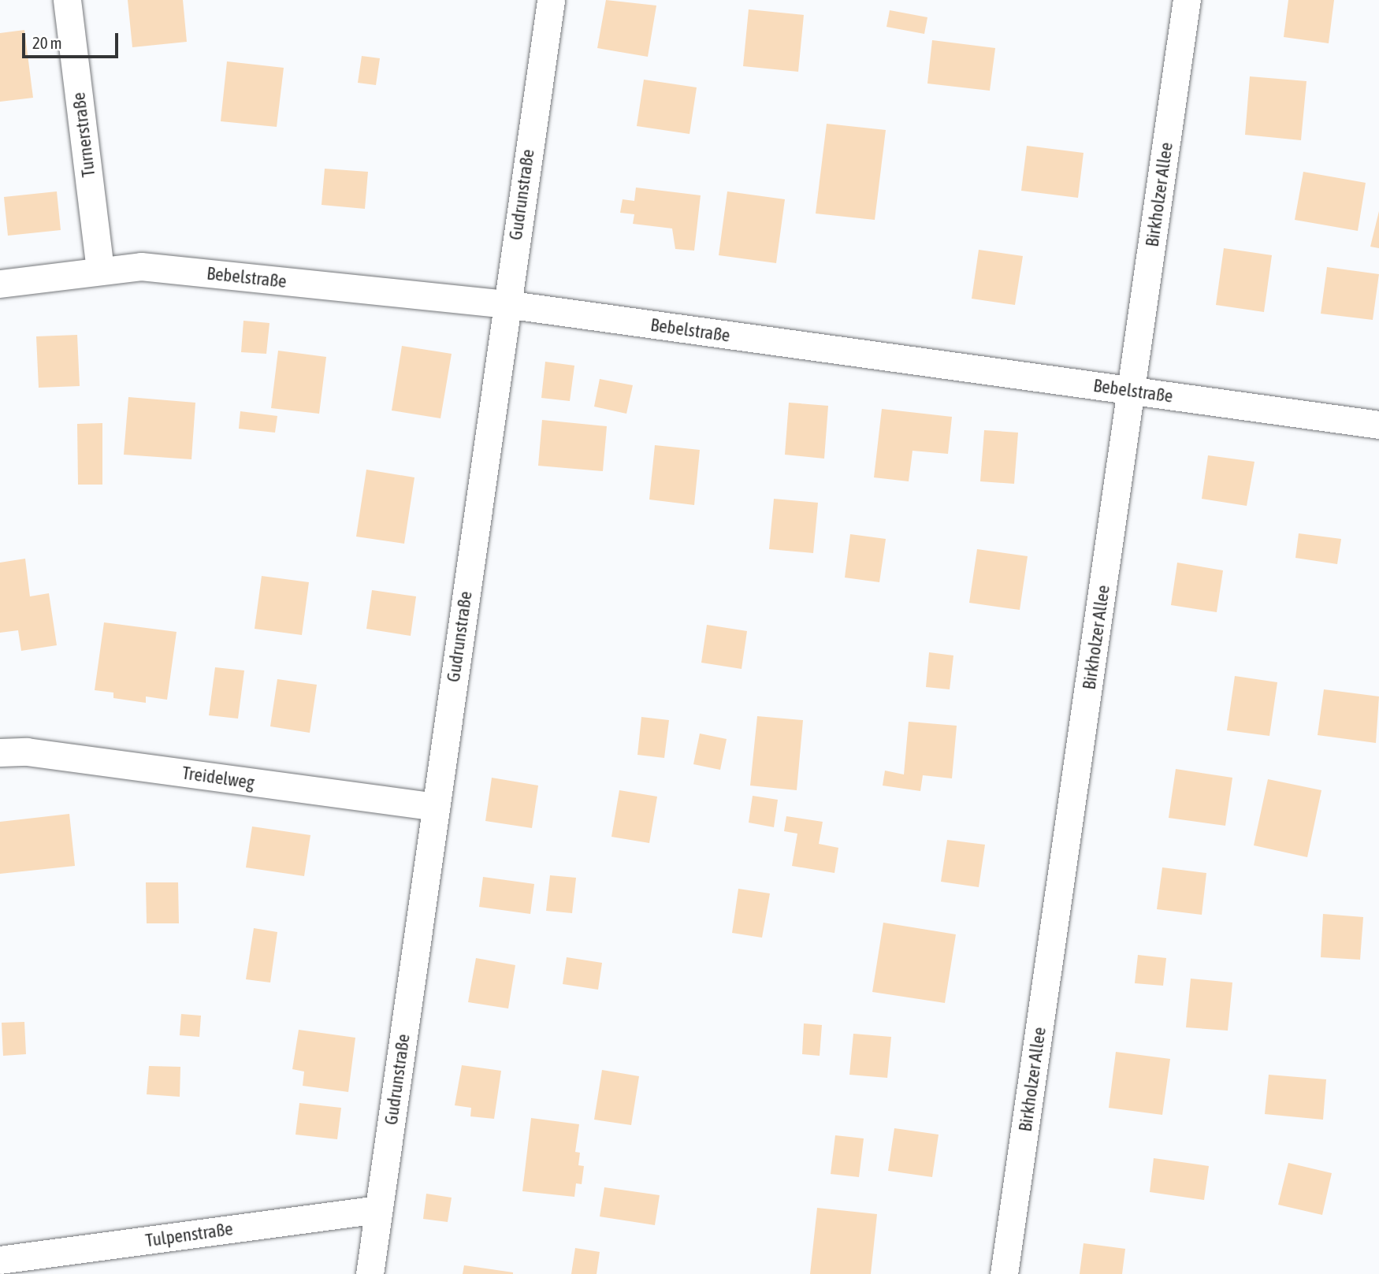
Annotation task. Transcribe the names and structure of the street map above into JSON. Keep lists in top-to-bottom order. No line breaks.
{"streets":{"street":["Turnerstraße","Gudrunstraße","Birkholzer Allee","Bebelstraße","Treidelweg","Tulpenstraße"]},"crossings":[["Turnerstraße","Bebelstraße"],["Gudrunstraße","Bebelstraße"],["Gudrunstraße","Treidelweg"],["Gudrunstraße","Tulpenstraße"],["Birkholzer Allee","Bebelstraße"]],"scale_bar":"20 m"}
